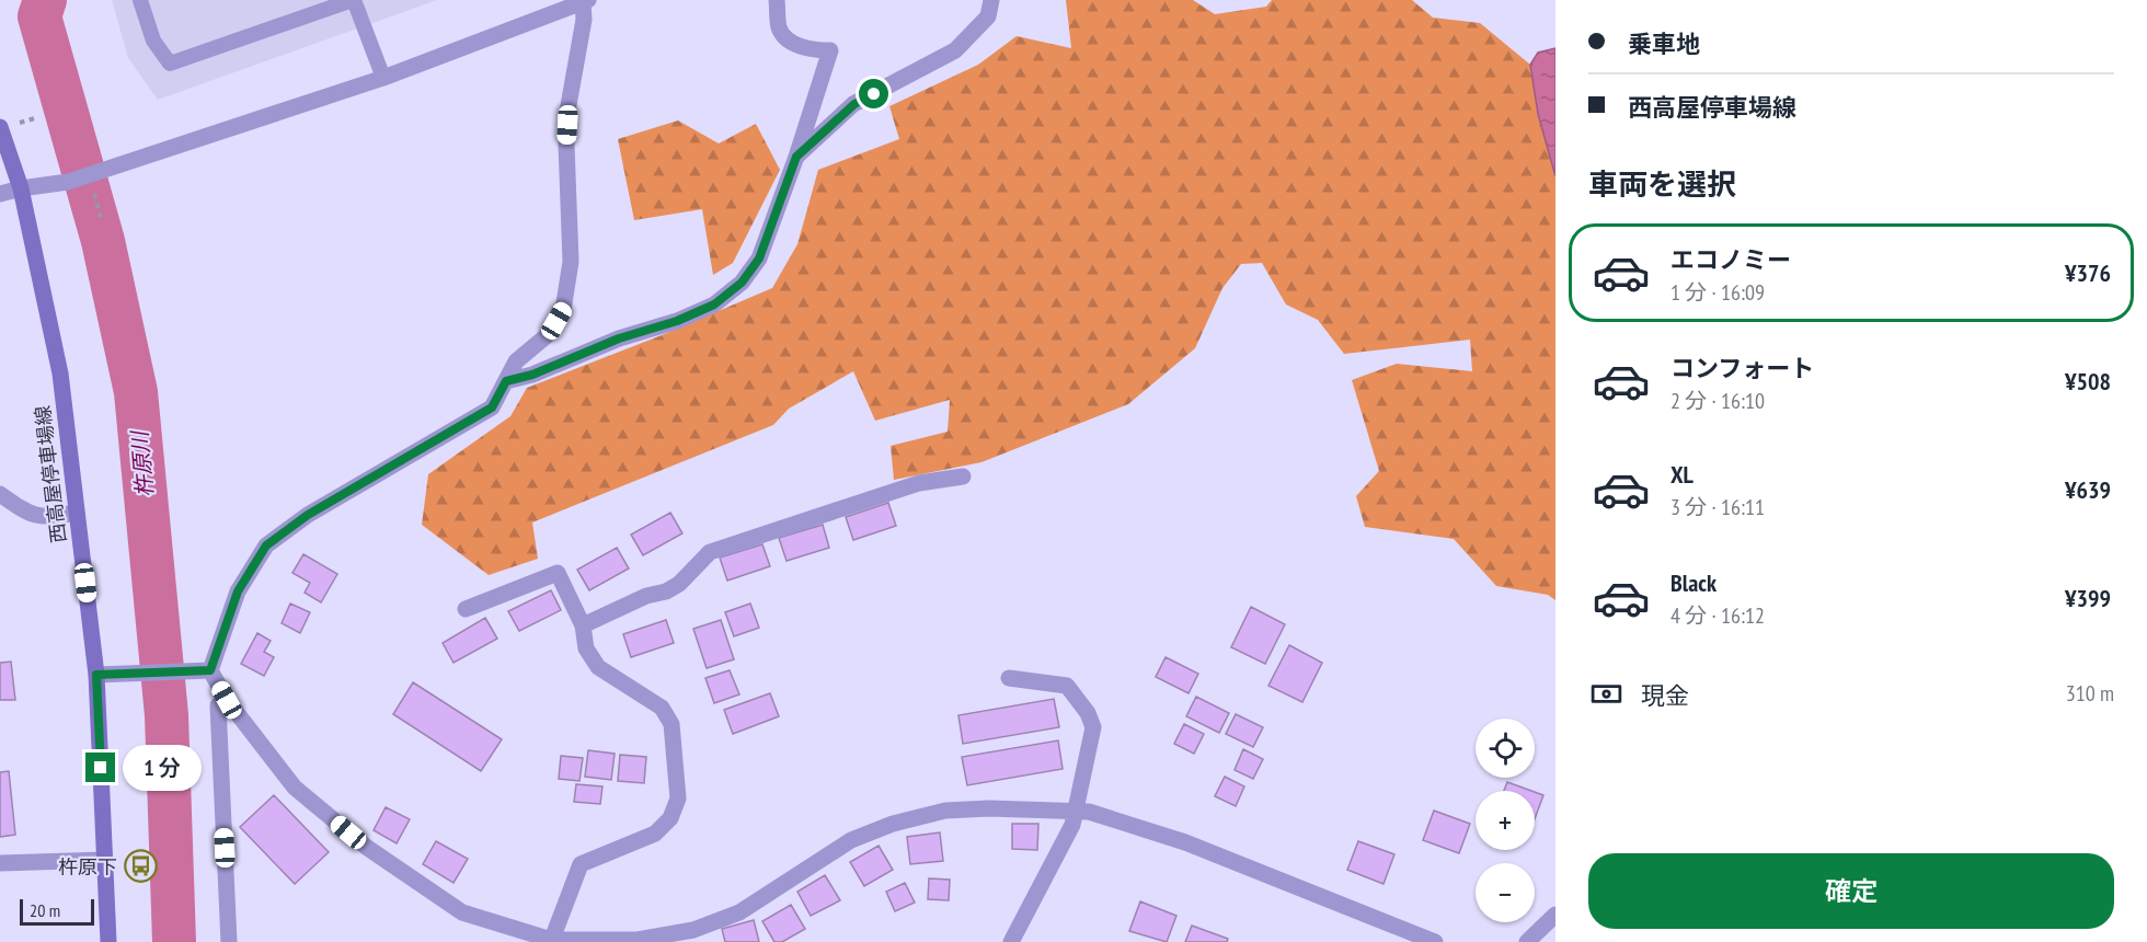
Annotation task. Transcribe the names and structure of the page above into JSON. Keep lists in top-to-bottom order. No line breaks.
{"streets":{"main road":["西高屋停車場線"]},"water":["杵原川"],"places":{"bus stop":["杵原下"]},"scale_bar":"20 m","page":{"banner":["乗車地","西高屋停車場線"],"heading":"車両を選択","list":[{"name":"エコノミー","note":"1 分 · 16:09","value":"¥376"},{"name":"コンフォート","note":"2 分 · 16:10","value":"¥508"},{"name":"XL","note":"3 分 · 16:11","value":"¥639"},{"name":"Black","note":"4 分 · 16:12","value":"¥399"}],"pay":["現金","310 m"],"map_buttons":["+","−"],"bubble":"1 分","buttons":"確定","scale":"20 m"}}
